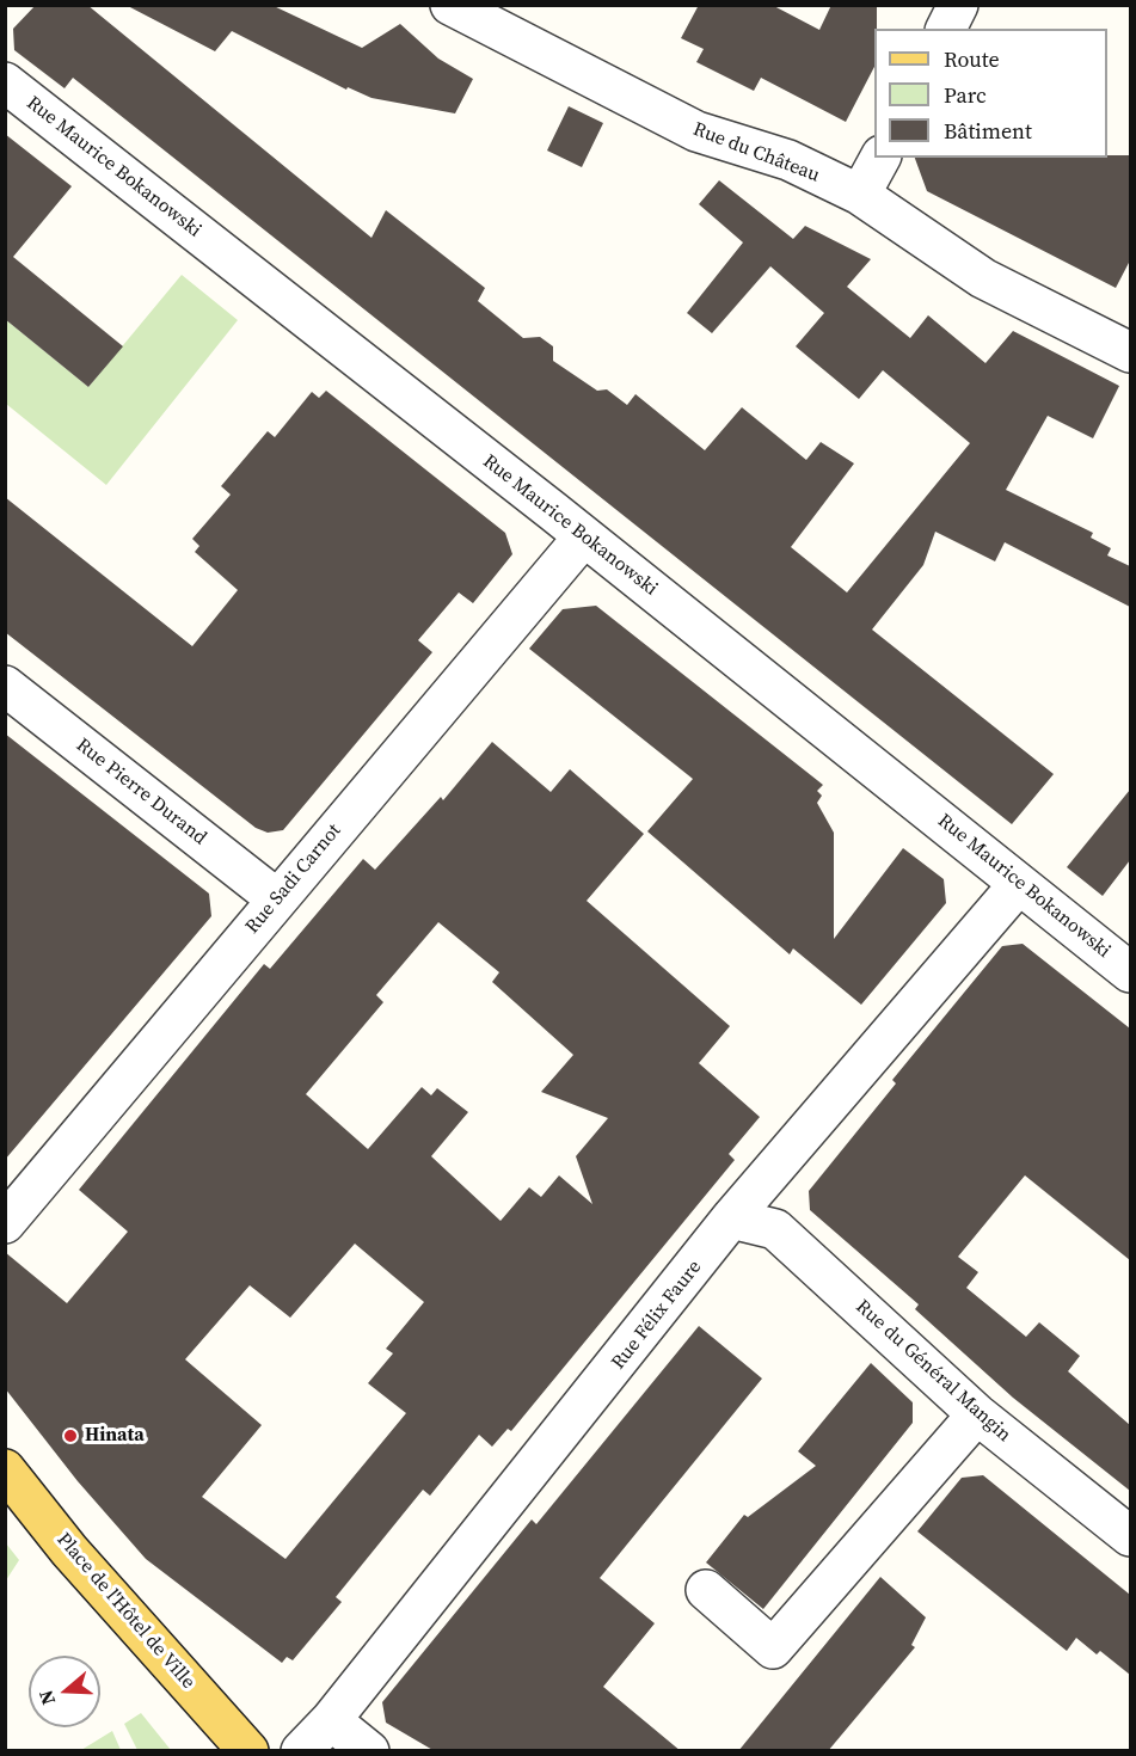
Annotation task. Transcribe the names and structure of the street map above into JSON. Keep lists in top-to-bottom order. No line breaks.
{"streets":{"main road":["Place de l'Hôtel de Ville"],"street":["Rue du Château","Rue Maurice Bokanowski","Rue Pierre Durand","Rue Sadi Carnot","Rue Félix Faure","Rue du Général Mangin"]},"crossings":[["Rue Maurice Bokanowski","Rue Sadi Carnot"],["Rue Maurice Bokanowski","Rue Félix Faure"],["Rue Pierre Durand","Rue Sadi Carnot"],["Rue Félix Faure","Rue du Général Mangin"]],"places":["Hinata"],"legend":["Route","Parc","Bâtiment"],"north":"left"}
